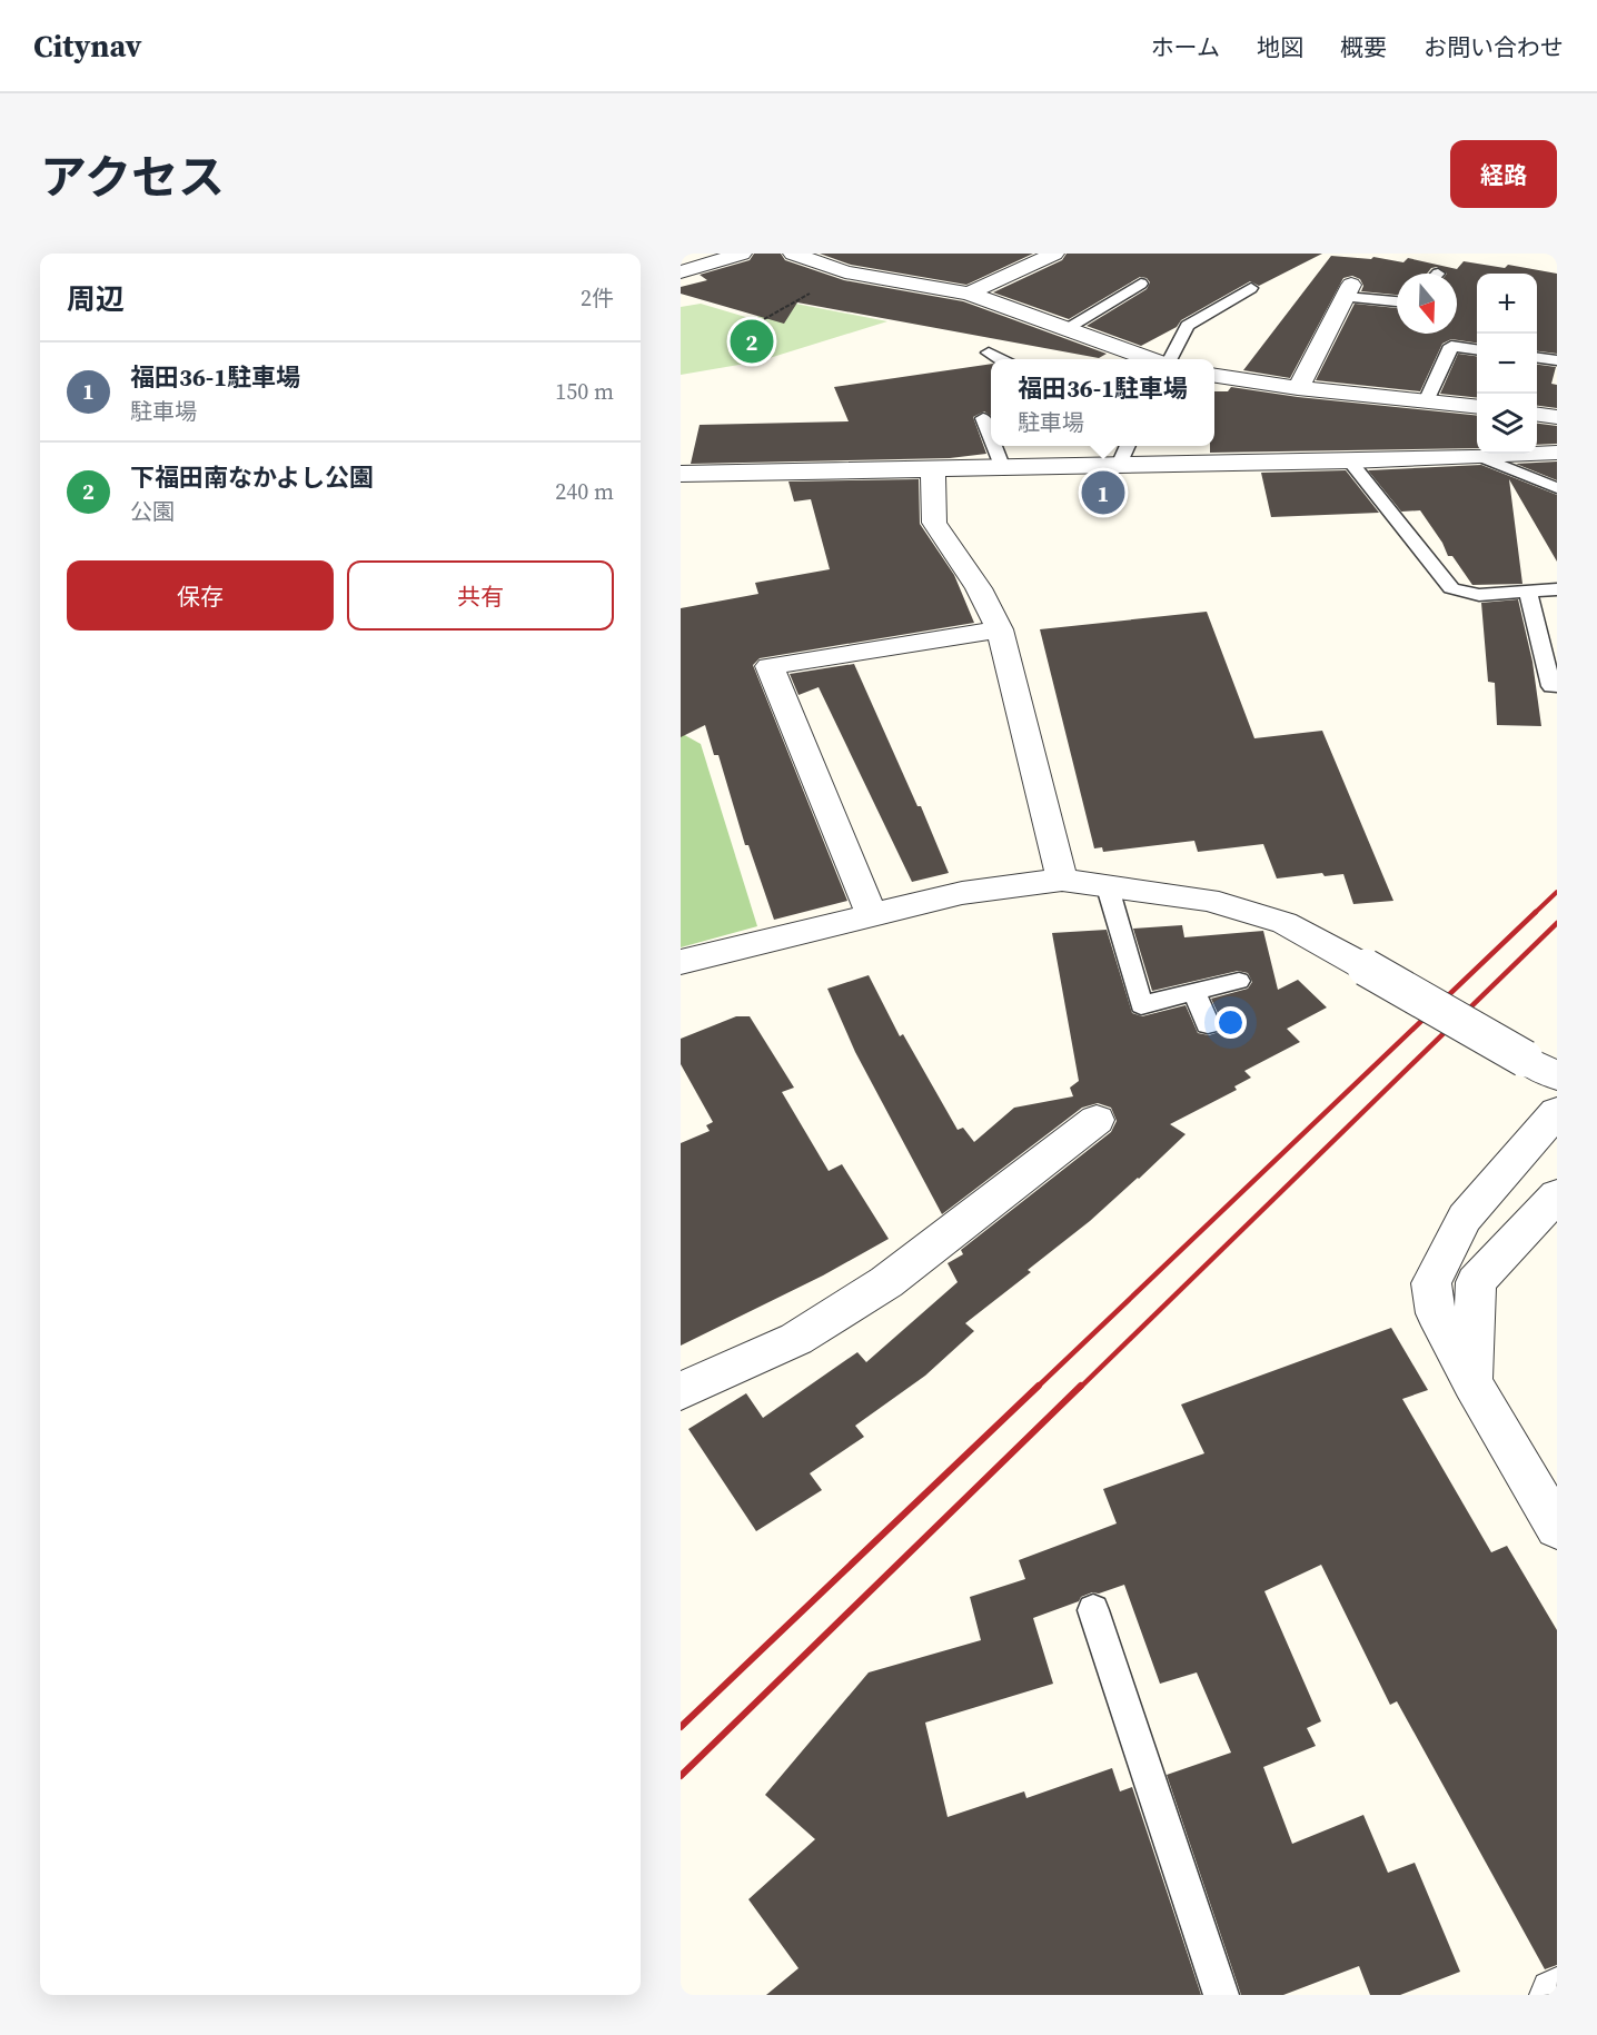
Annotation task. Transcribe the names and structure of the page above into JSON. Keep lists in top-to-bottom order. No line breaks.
{"north":"bottom","page":{"header":"Citynav","nav":["ホーム","地図","概要","お問い合わせ"],"title":"アクセス","buttons":["経路",["保存","共有"]],"heading":["周辺","2件"],"map_buttons":["+","−"],"pins":["2","1"],"list":[{"mark":"1","name":"福田36-1駐車場","note":"駐車場","value":"150 m"},{"mark":"2","name":"下福田南なかよし公園","note":"公園","value":"240 m"}],"popup":["福田36-1駐車場","駐車場"]}}
